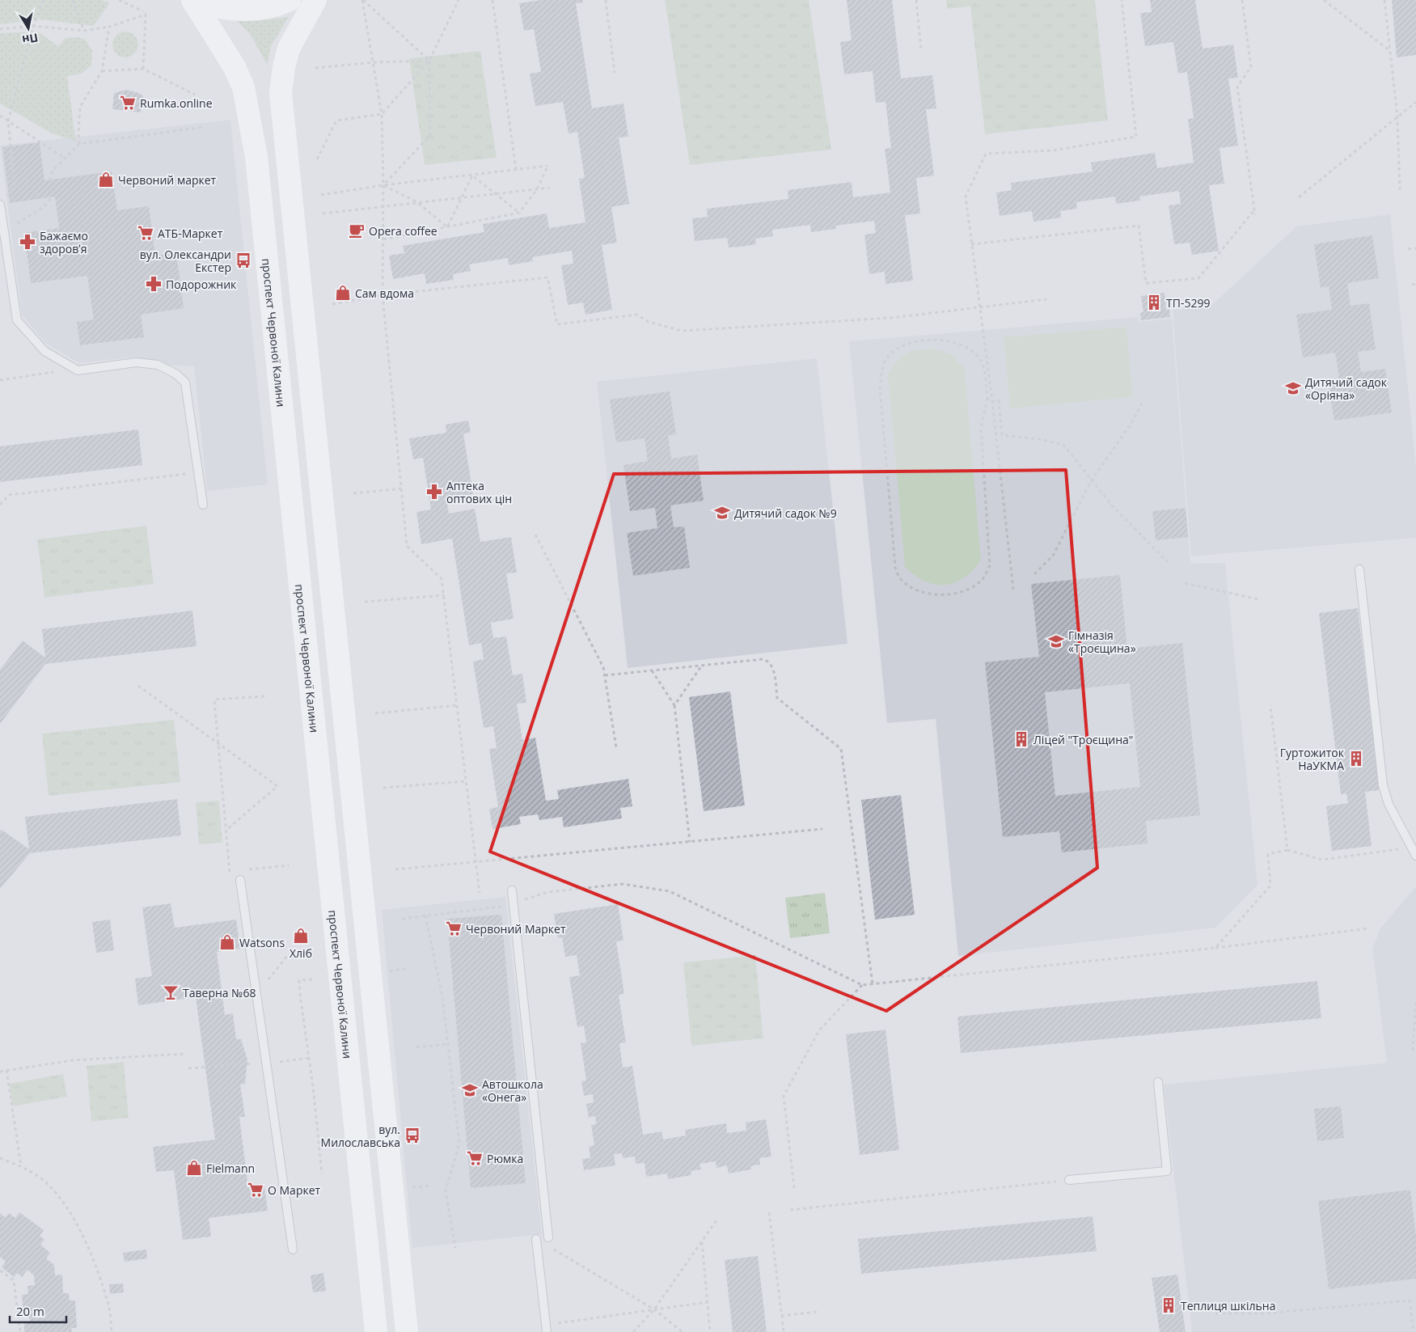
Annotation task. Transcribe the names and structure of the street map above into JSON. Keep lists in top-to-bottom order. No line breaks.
{"streets":{"main road":["проспект Червоної Калини"]},"places":{"supermarket":["Rumka.online","АТБ-Маркет","Червоний Маркет","Рюмка","О Маркет"],"shop":["Червоний маркет","Сам вдома","Хліб","Watsons","Fielmann"],"cafe":["Opera coffee"],"pharmacy":["Бажаємо здоровʼя","Подорожник","Аптека оптових цін"],"bus stop":["вул. Олександри Екстер","вул. Милославська"],"building":["ТП-5299","Ліцей \"Троєщина\"","Гуртожиток НаУКМА","Теплиця шкільна"],"school or university":["Дитячий садок «Оріяна»","Дитячий садок №9","Гімназія «Троєщина»","Автошкола «Онега»"],"bar":["Таверна №68"]},"scale_bar":"20 m","north":"bottom"}
